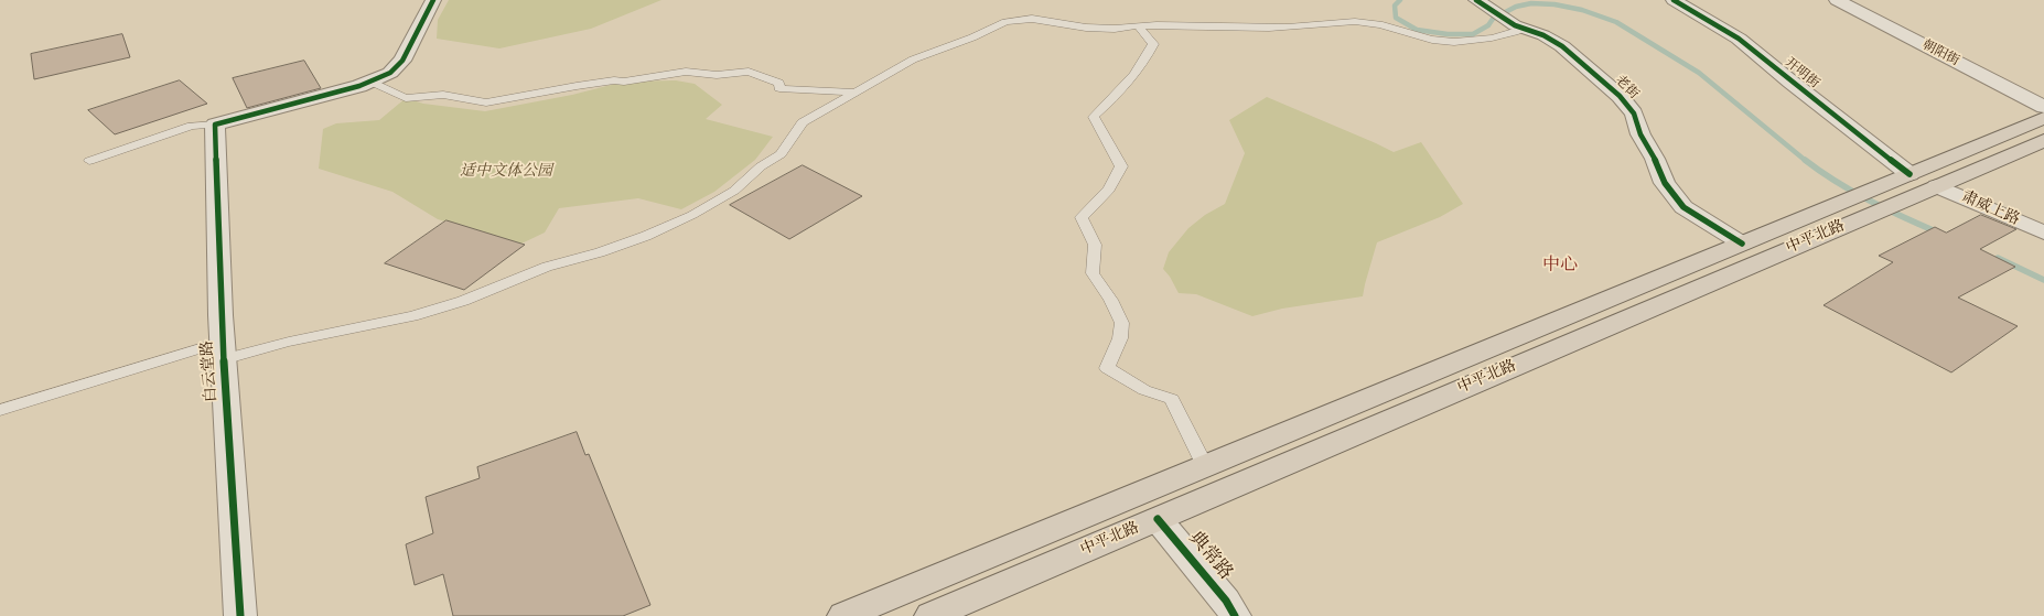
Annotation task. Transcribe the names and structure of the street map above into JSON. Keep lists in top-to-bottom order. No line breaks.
{"streets":{"highway":["中平北路"],"street":["朝阳街","开明街","老街","肃威上路","白云堂路","典常路"]},"crossings":[["肃威上路","中平北路"],["中平北路","典常路"]],"districts":["中心"],"parks":["适中文体公园"]}
